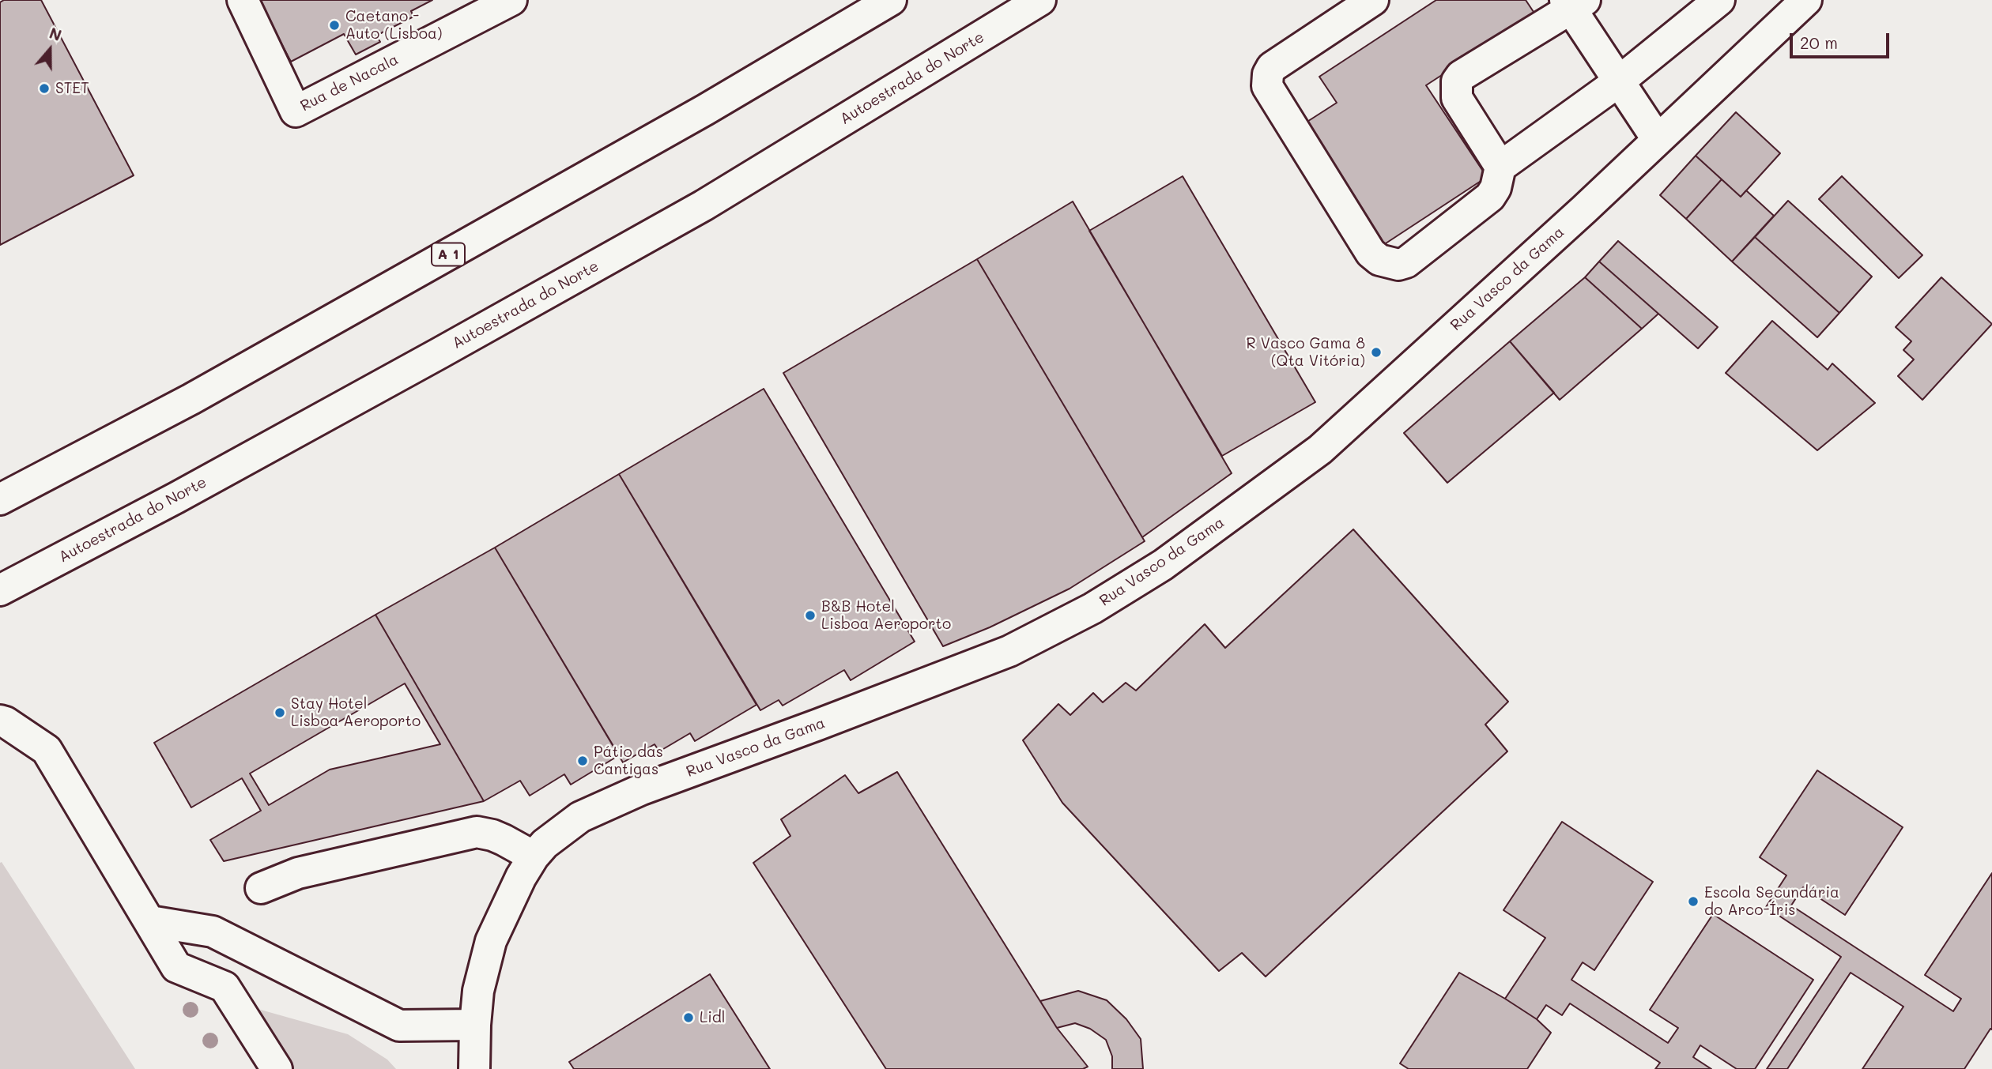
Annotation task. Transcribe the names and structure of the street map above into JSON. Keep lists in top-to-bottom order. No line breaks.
{"streets":{"main road":["Autoestrada do Norte","Rua de Nacala","A 1","Rua Vasco da Gama"]},"places":["Caetano - Auto (Lisboa)","STET","R Vasco Gama 8 (Qta Vitória)","B&B Hotel Lisboa Aeroporto","Stay Hotel Lisboa Aeroporto","Pátio das Cantigas","Escola Secundária do Arco-Íris","Lidl"],"scale_bar":"20 m","north":"top"}
